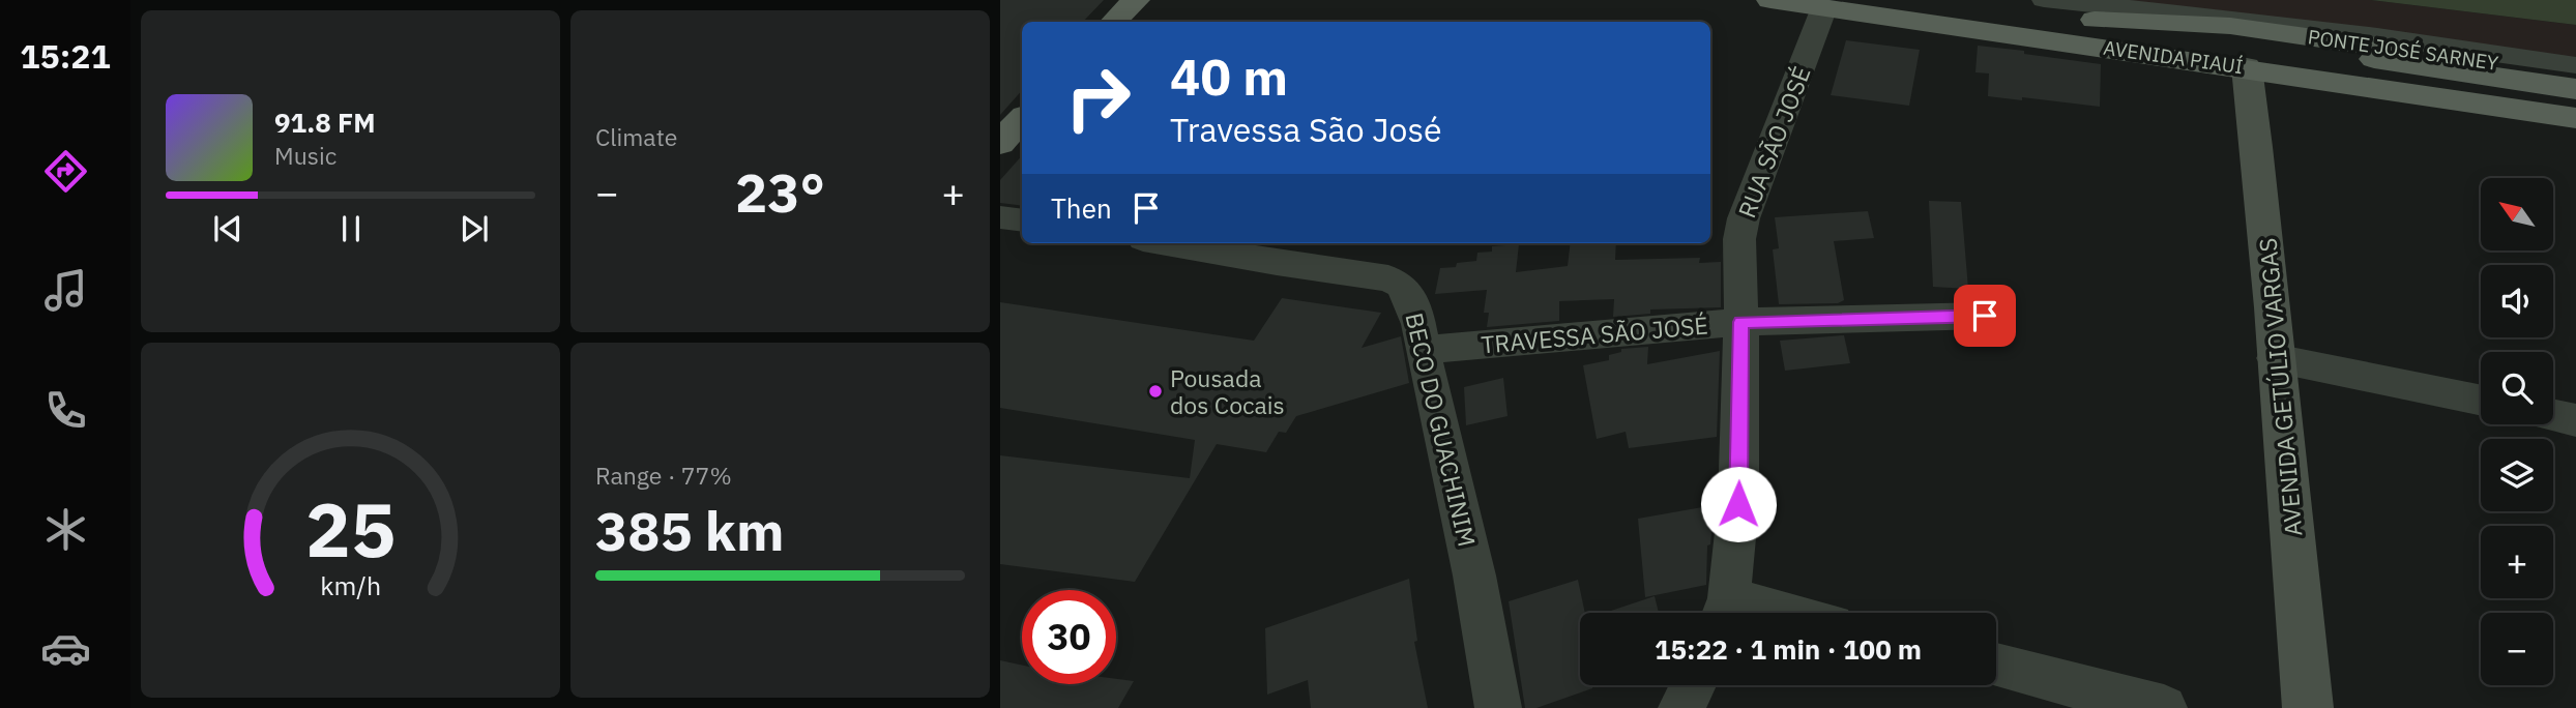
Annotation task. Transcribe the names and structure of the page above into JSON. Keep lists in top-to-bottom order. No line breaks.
{"streets":{"main road":["PONTE JOSÉ SARNEY","AVENIDA PIAUÍ"],"street":["RUA SÃO JOSÉ","TRAVESSA SÃO JOSÉ","AVENIDA GETÚLIO VARGAS","BECO DO GUACHINIM"]},"crossings":[["PONTE JOSÉ SARNEY","AVENIDA PIAUÍ"],["AVENIDA PIAUÍ","RUA SÃO JOSÉ"],["AVENIDA PIAUÍ","AVENIDA GETÚLIO VARGAS"],["RUA SÃO JOSÉ","TRAVESSA SÃO JOSÉ"],["TRAVESSA SÃO JOSÉ","BECO DO GUACHINIM"]],"places":["Pousada dos Cocais"],"north":"top left","page":{"tabs":"15:21","tile":["Climate",["Range · 77%","385 km"]],"turn":["40 m","Travessa São José"],"song":["91.8 FM","Music"],"heat":["−","23°","+"],"then":"Then","map_buttons":["+","−"],"limit":"30","trip":"15:22 · 1 min · 100 m","gauge":["25","km/h"]}}
